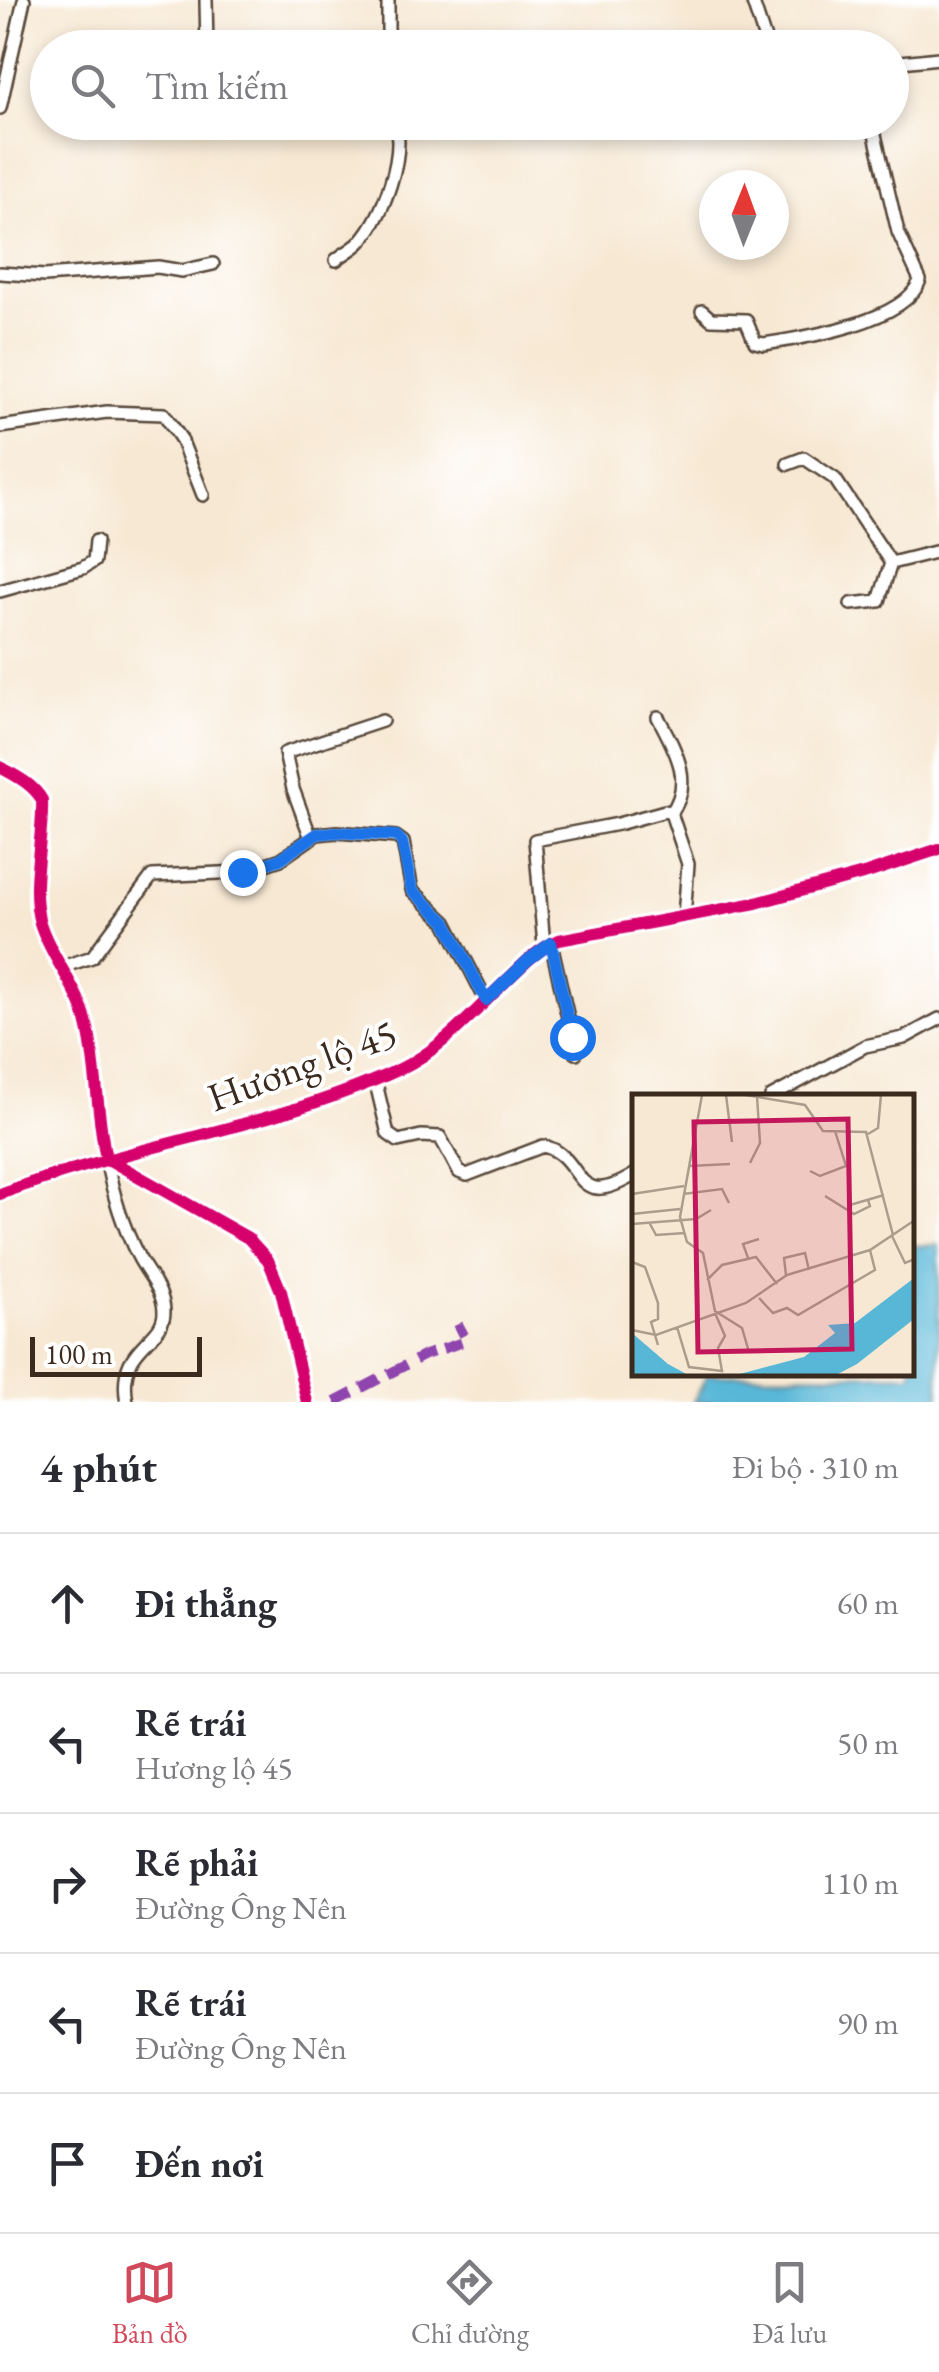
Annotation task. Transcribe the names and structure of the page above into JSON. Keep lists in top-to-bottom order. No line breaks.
{"streets":{"street":["Hương lộ 45"]},"scale_bar":"100 m","north":"top","page":{"search":"Tìm kiếm","scale":"100 m","heading":["4 phút","Đi bộ · 310 m"],"list":[["Đi thẳng","60 m"],["Rẽ trái","Hương lộ 45","50 m"],["Rẽ phải","Đường Ông Nên","110 m"],["Rẽ trái","Đường Ông Nên","90 m"],"Đến nơi"],"nav":["Bản đồ","Chỉ đường","Đã lưu"]}}
